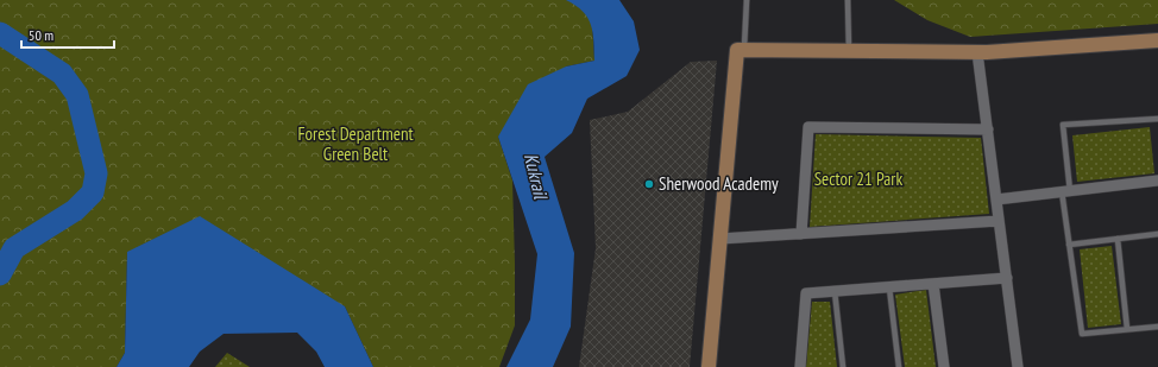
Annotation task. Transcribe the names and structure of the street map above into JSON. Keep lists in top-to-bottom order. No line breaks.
{"water":["Kukrail"],"parks":["Forest Department Green Belt","Sector 21 Park"],"places":["Sherwood Academy"],"scale_bar":"50 m"}
